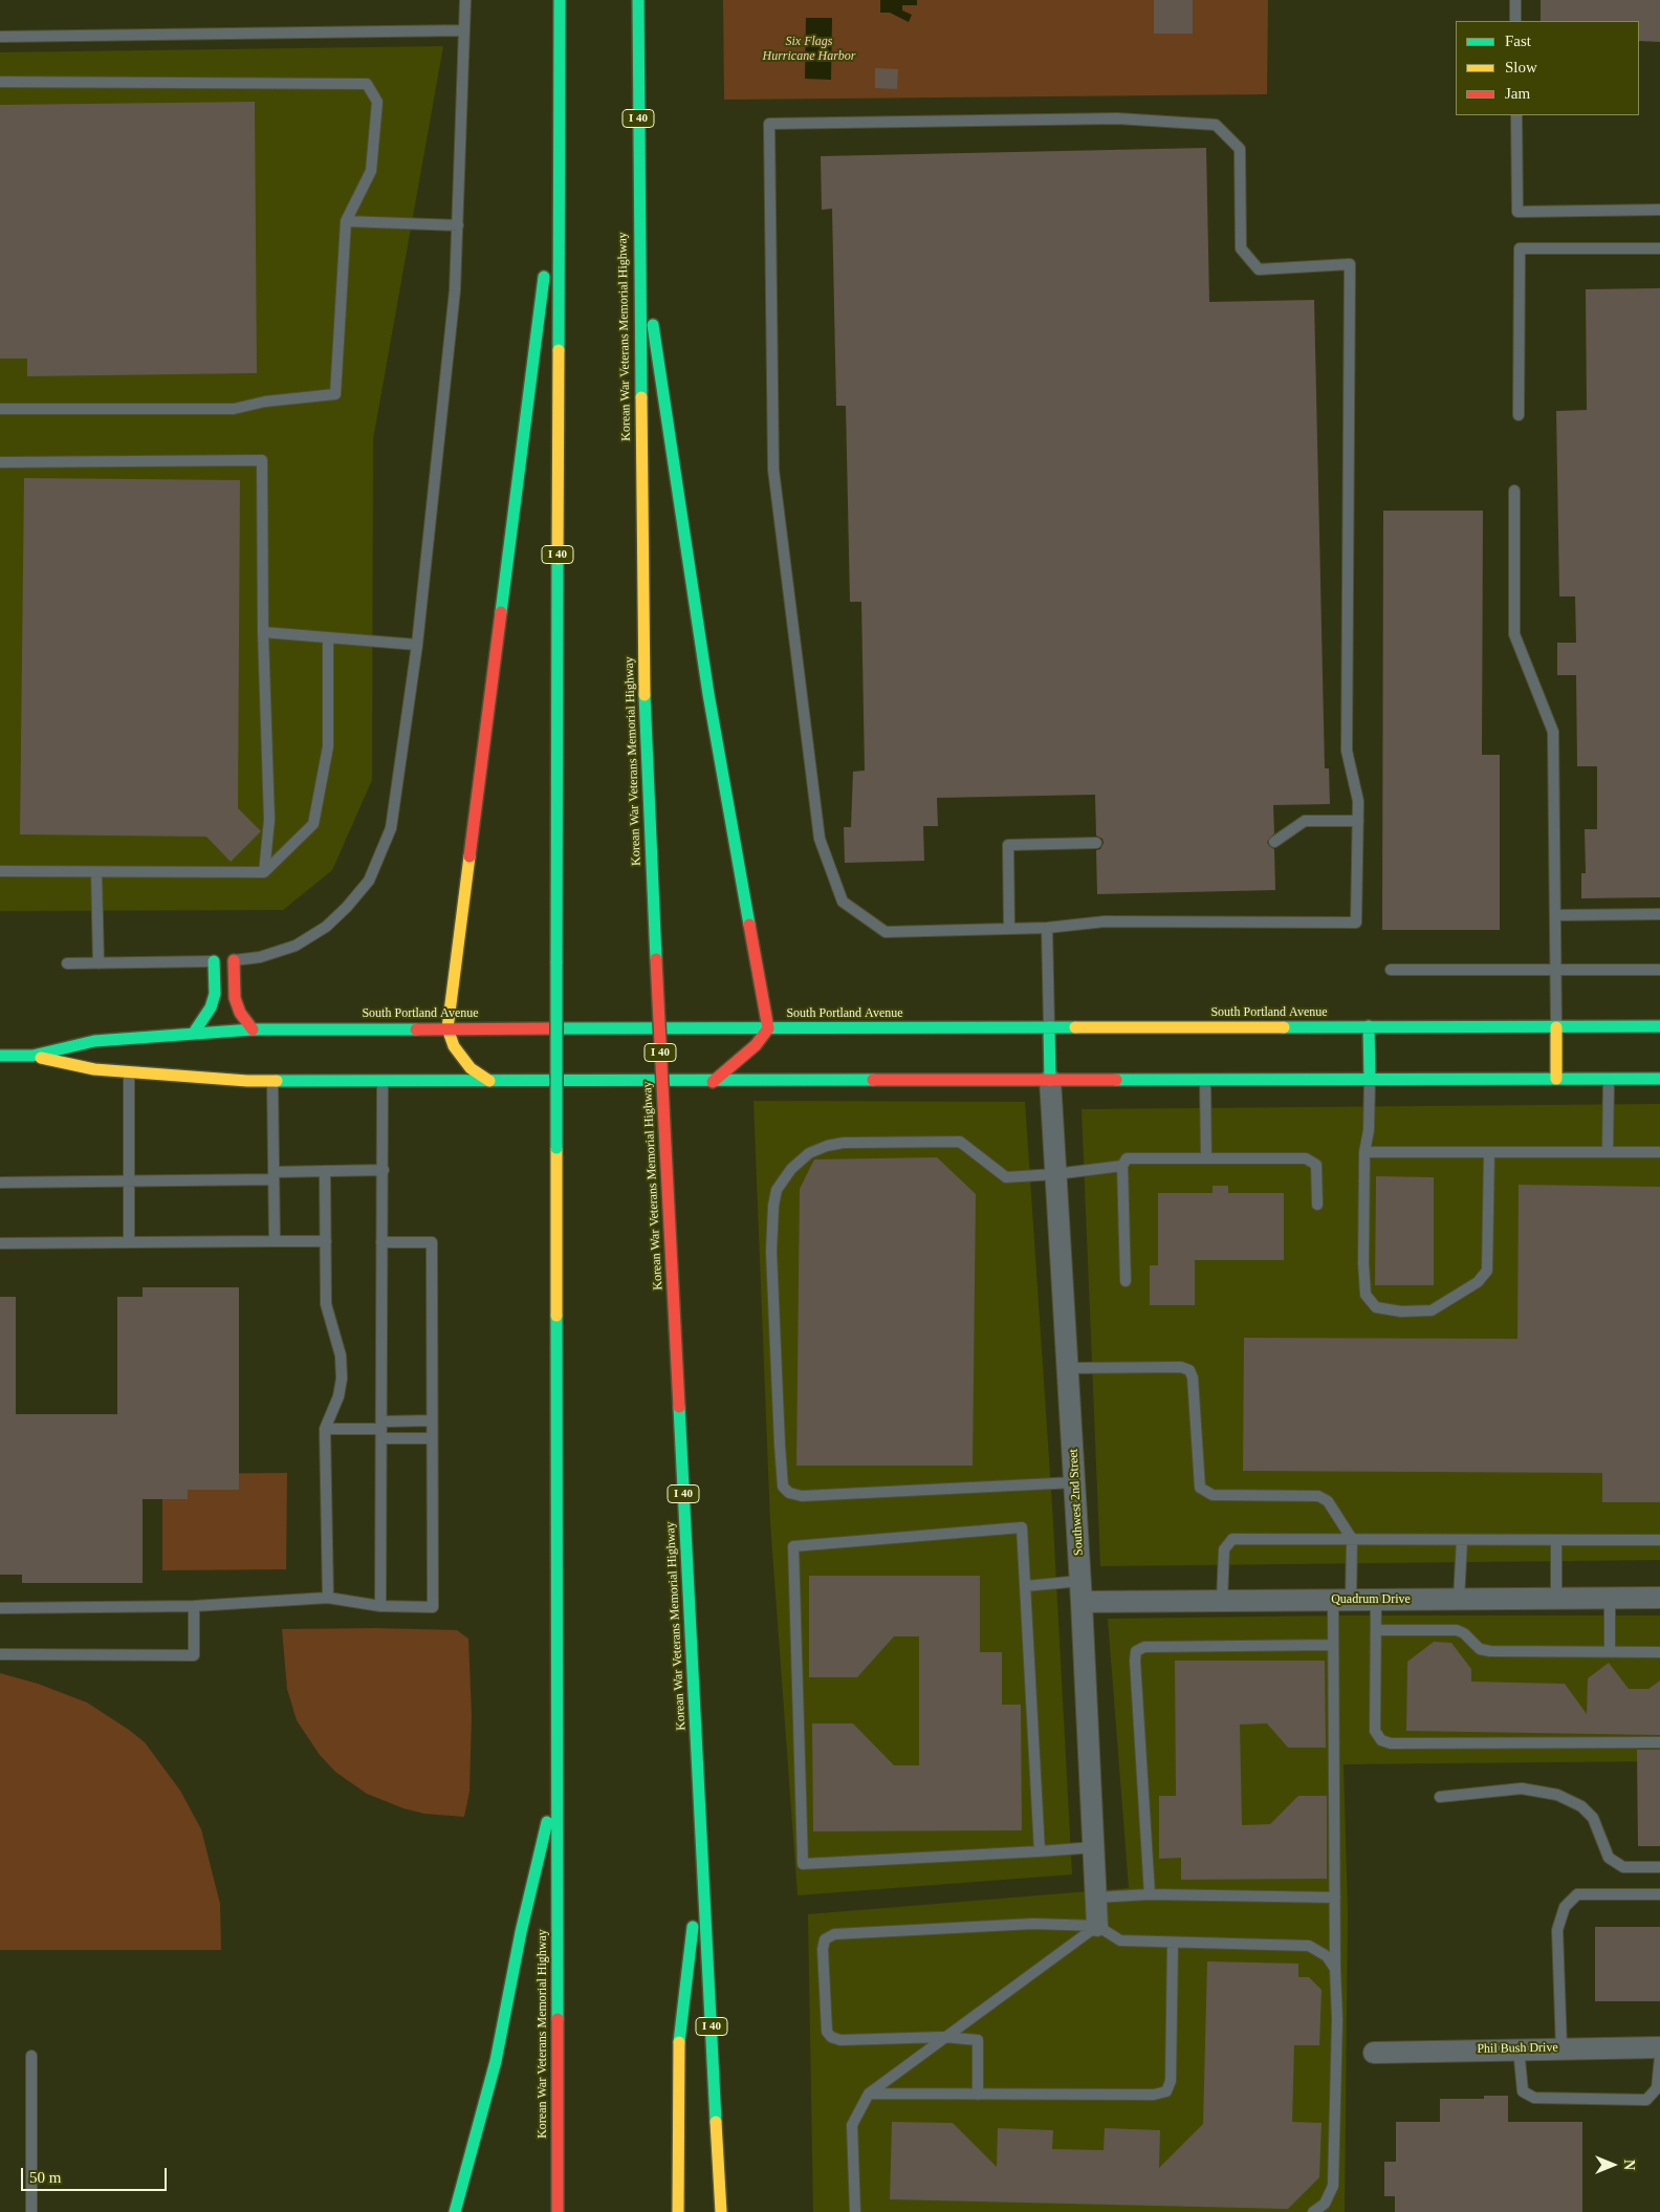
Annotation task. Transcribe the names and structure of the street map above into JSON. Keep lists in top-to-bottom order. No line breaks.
{"streets":{"main road":["I 40","Korean War Veterans Memorial Highway","South Portland Avenue"],"street":["Southwest 2nd Street","Quadrum Drive","Phil Bush Drive"]},"crossings":[["South Portland Avenue","Southwest 2nd Street"],["Southwest 2nd Street","Quadrum Drive"]],"parks":["Six Flags Hurricane Harbor"],"legend":["Fast","Slow","Jam"],"scale_bar":"50 m","north":"right"}
